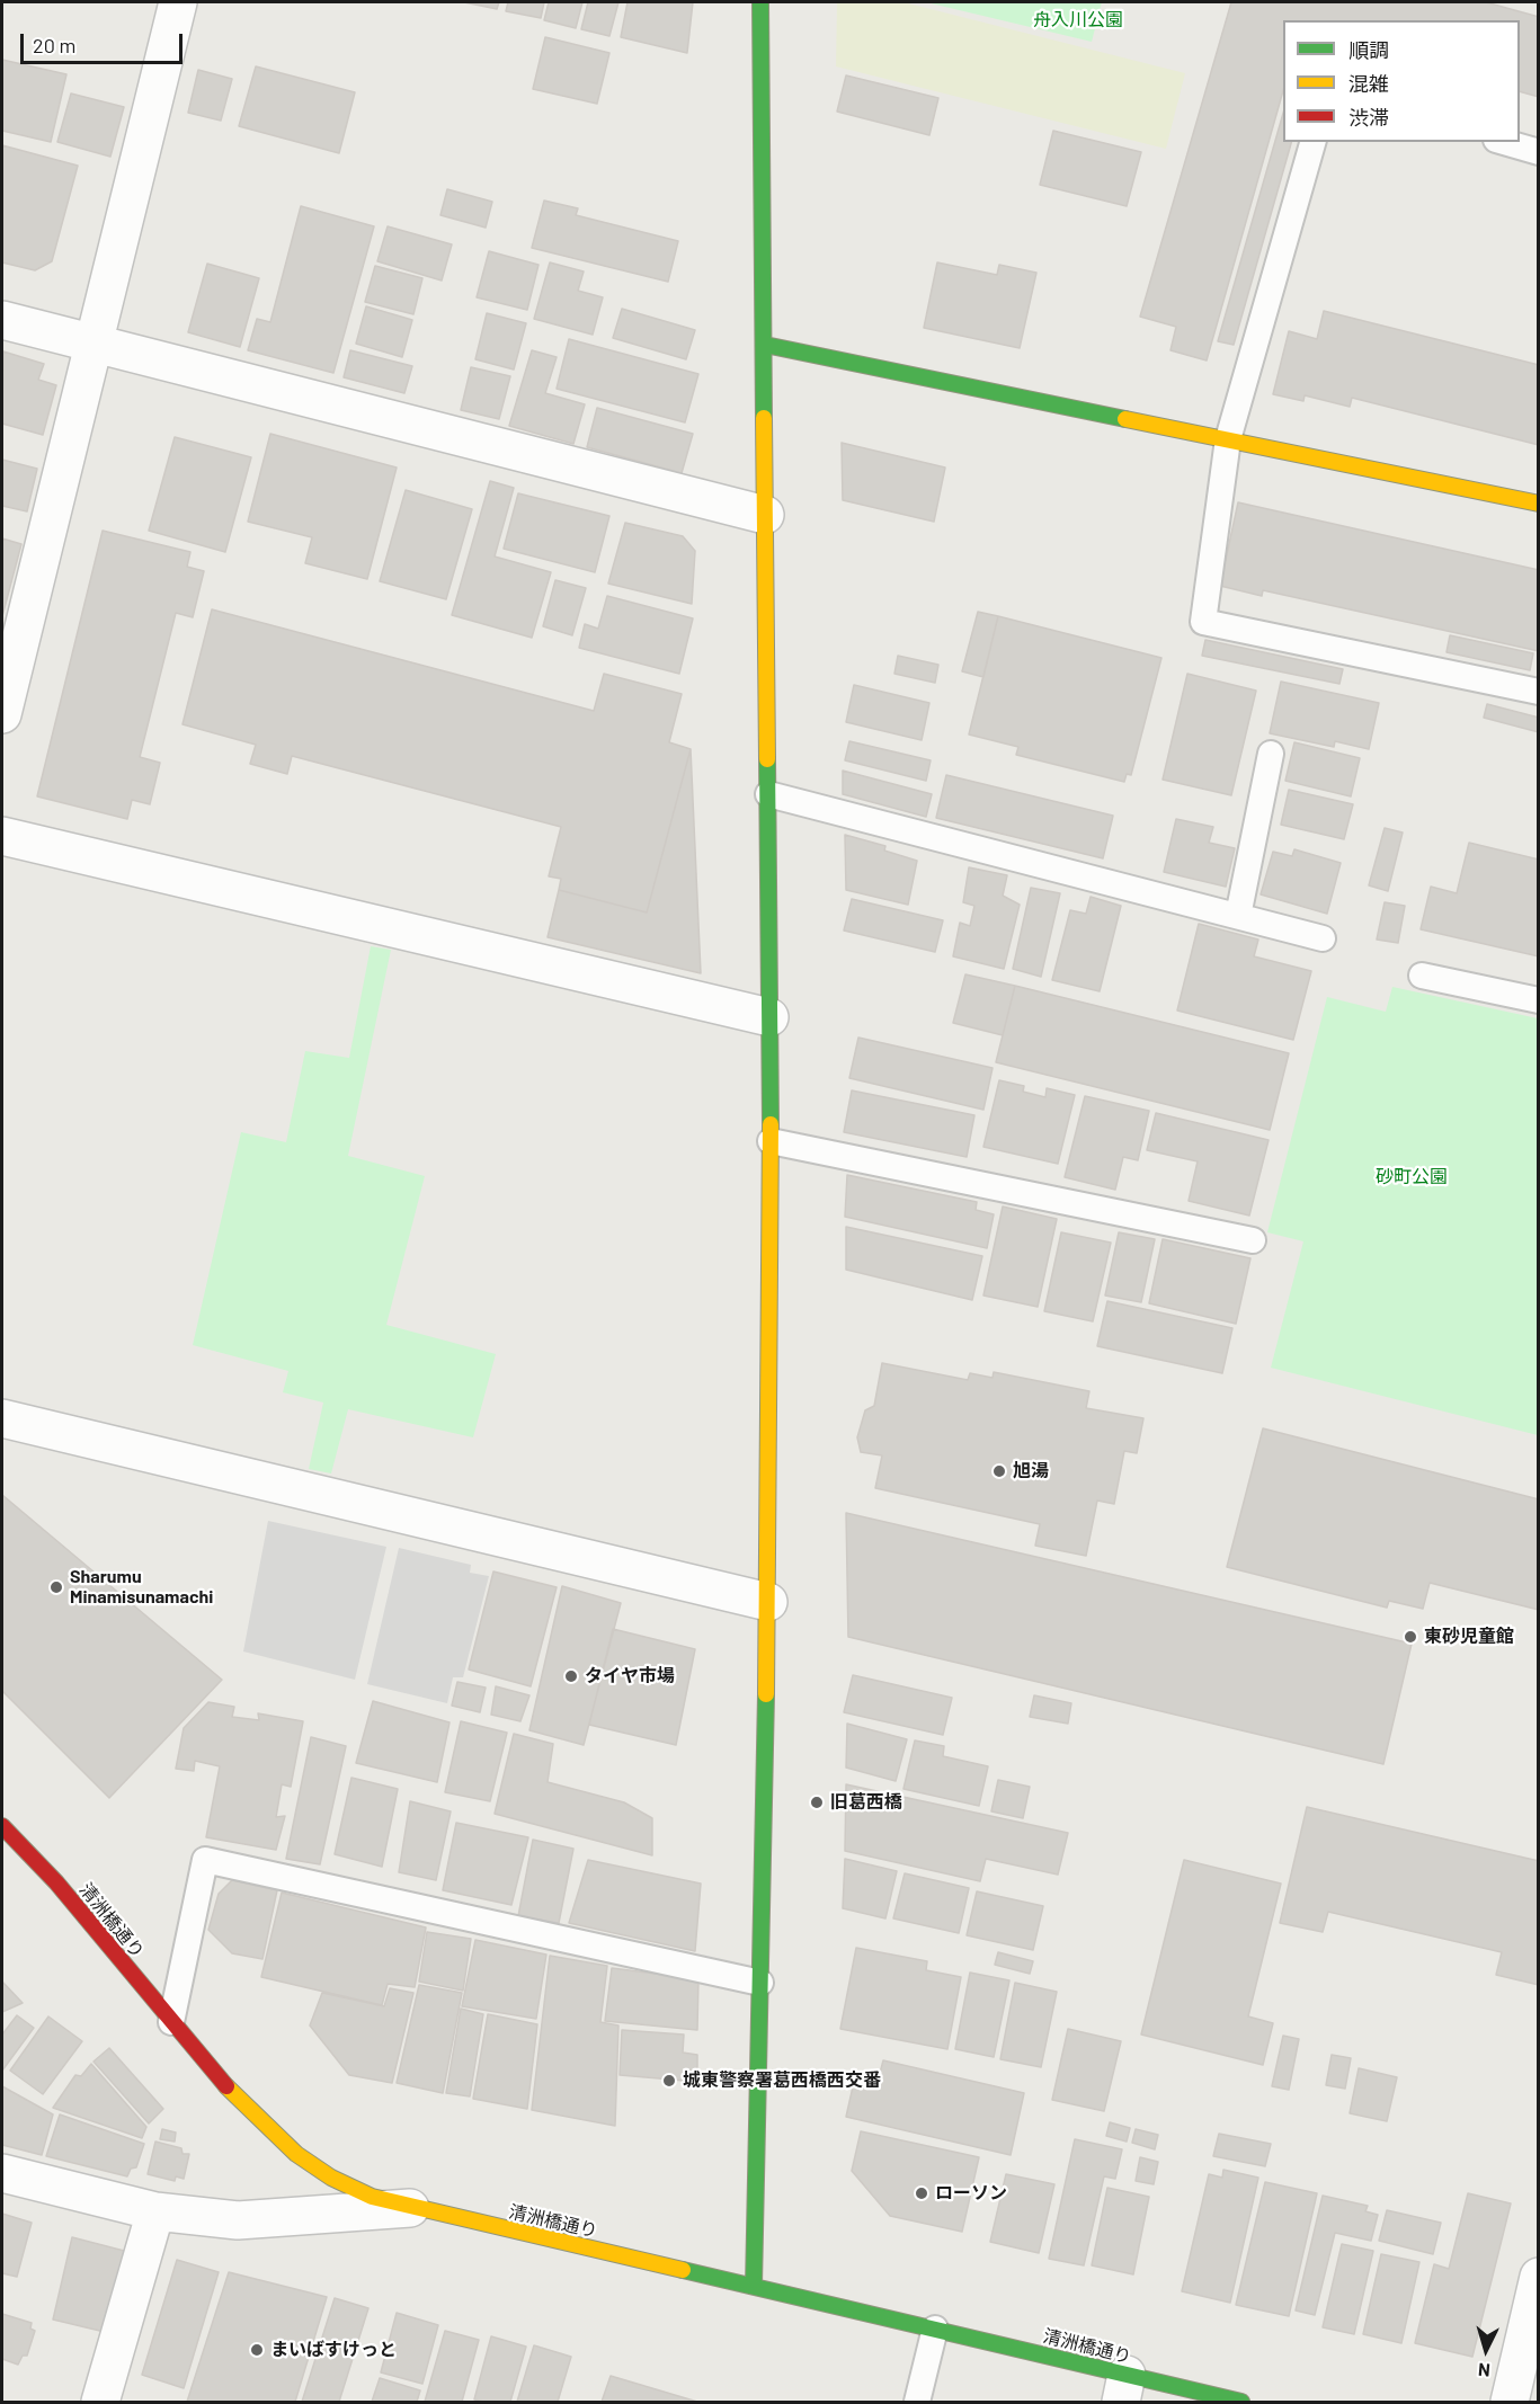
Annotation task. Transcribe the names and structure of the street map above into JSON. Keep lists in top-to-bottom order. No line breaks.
{"streets":{"street":["清洲橋通り"]},"parks":["舟入川公園","砂町公園"],"places":["旭湯","Sharumu Minamisunamachi","東砂児童館","タイヤ市場","旧葛西橋","城東警察署葛西橋西交番","ローソン","まいばすけっと"],"legend":["順調","混雑","渋滞"],"scale_bar":"20 m","north":"bottom"}
